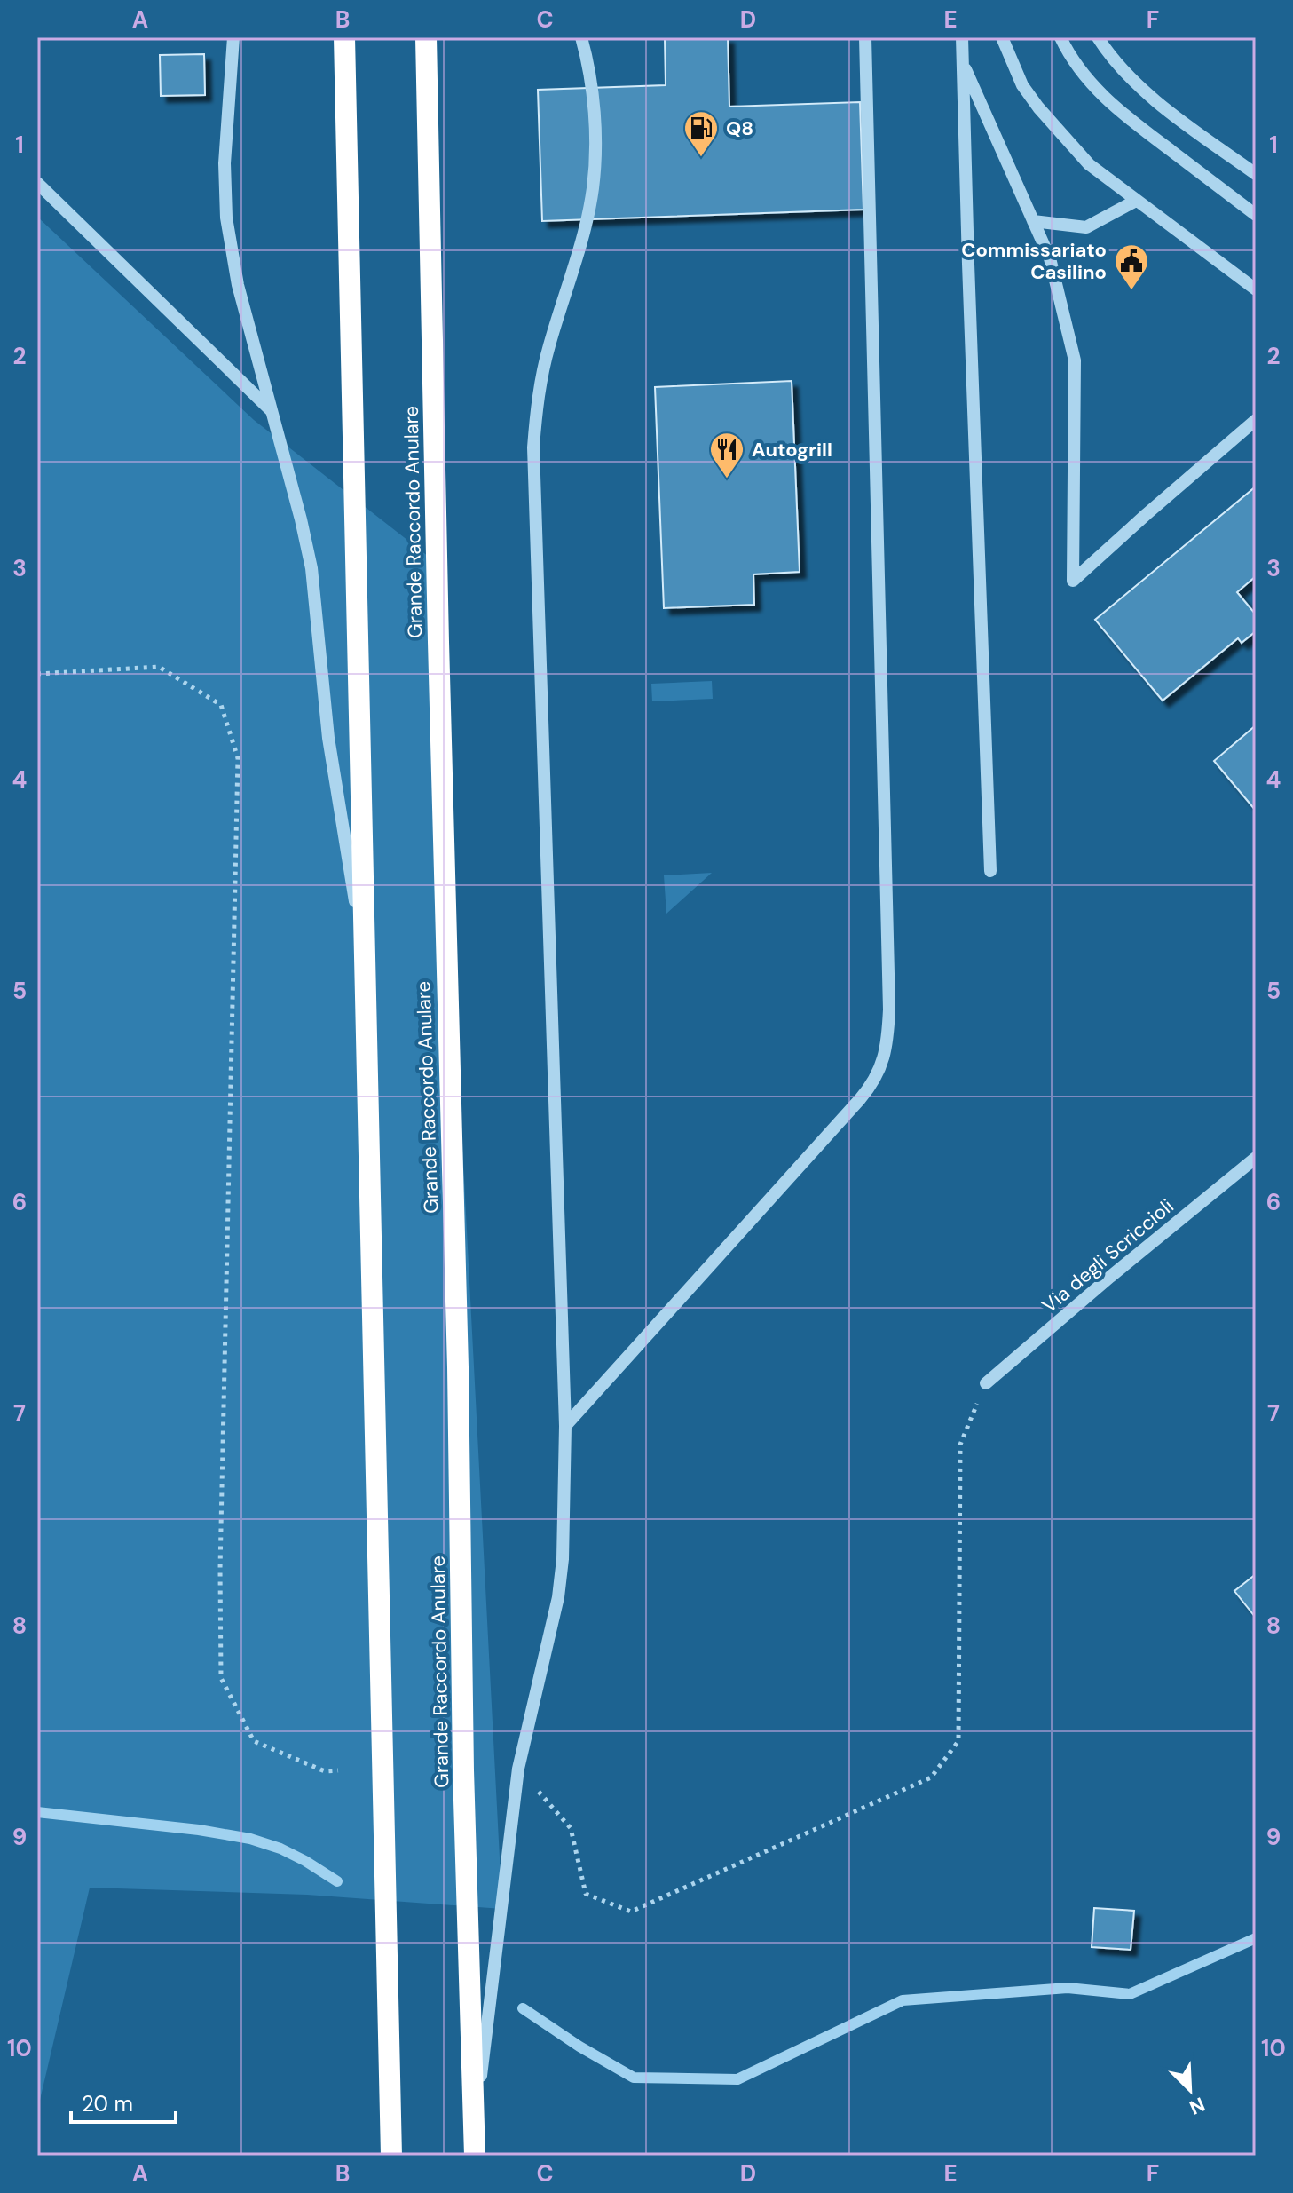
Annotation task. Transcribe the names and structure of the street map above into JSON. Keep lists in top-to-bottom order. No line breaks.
{"streets":{"highway":["Grande Raccordo Anulare"],"street":["Via degli Scriccioli"]},"places":{"fuel station":["Q8"],"public building":["Commissariato Casilino"],"restaurant":["Autogrill"]},"scale_bar":"20 m","north":"bottom right","grid":{"columns":["A","B","C","D","E","F"],"rows":["1","2","3","4","5","6","7","8","9","10"]}}
